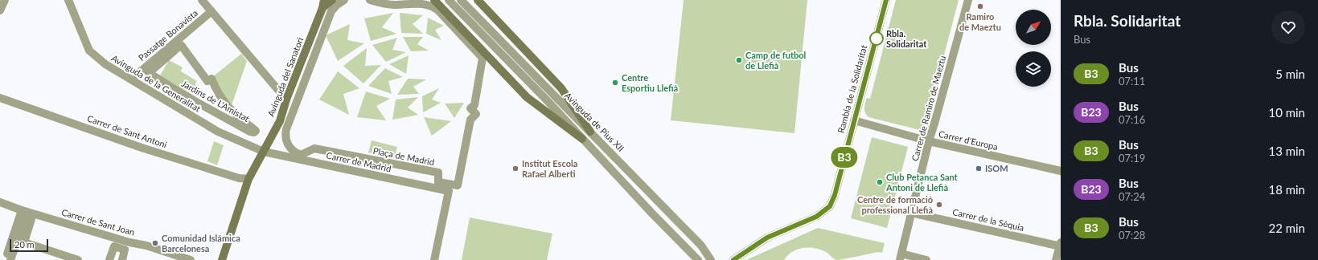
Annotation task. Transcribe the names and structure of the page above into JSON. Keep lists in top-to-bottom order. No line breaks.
{"streets":{"street":["Passatge Bonavista","Avinguda del Sanatori","Avinguda de la Generalitat","Rambla de la Solidaritat","Jardins de L'Amistat","Carrer de Ramiro de Maeztu","Avinguda de Pius XII","Carrer de Sant Antoni","Carrer d'Europa","Plaça de Madrid","Carrer de Madrid","Carrer de la Sèquia","Carrer de Sant Joan"]},"crossings":[["Avinguda del Sanatori","Avinguda de la Generalitat"],["Avinguda del Sanatori","Carrer de Sant Antoni"],["Avinguda del Sanatori","Carrer de Madrid"],["Avinguda de la Generalitat","Carrer de Madrid"],["Rambla de la Solidaritat","Carrer d'Europa"],["Carrer de Ramiro de Maeztu","Carrer d'Europa"],["Carrer de Ramiro de Maeztu","Carrer de la Sèquia"]],"places":["Ramiro de Maeztu","Rbla. Solidaritat","Camp de futbol de Llefià","Centre Esportiu Llefià","Institut Escola Rafael Alberti","ISOM","Club Petanca Sant Antoni de Llefià","Centre de formació professional Llefià","Comunidad Islámica Barcelonesa"],"lines":["bus line B3"],"scale_bar":"20 m","north":"top right","page":{"on_map":"B3","heading":["Rbla. Solidaritat","Bus"],"list":[{"mark":"B3","name":"Bus","note":"07:11","value":"5 min"},{"mark":"B23","name":"Bus","note":"07:16","value":"10 min"},{"mark":"B3","name":"Bus","note":"07:19","value":"13 min"},{"mark":"B23","name":"Bus","note":"07:24","value":"18 min"},{"mark":"B3","name":"Bus","note":"07:28","value":"22 min"}],"scale":"20 m"}}
